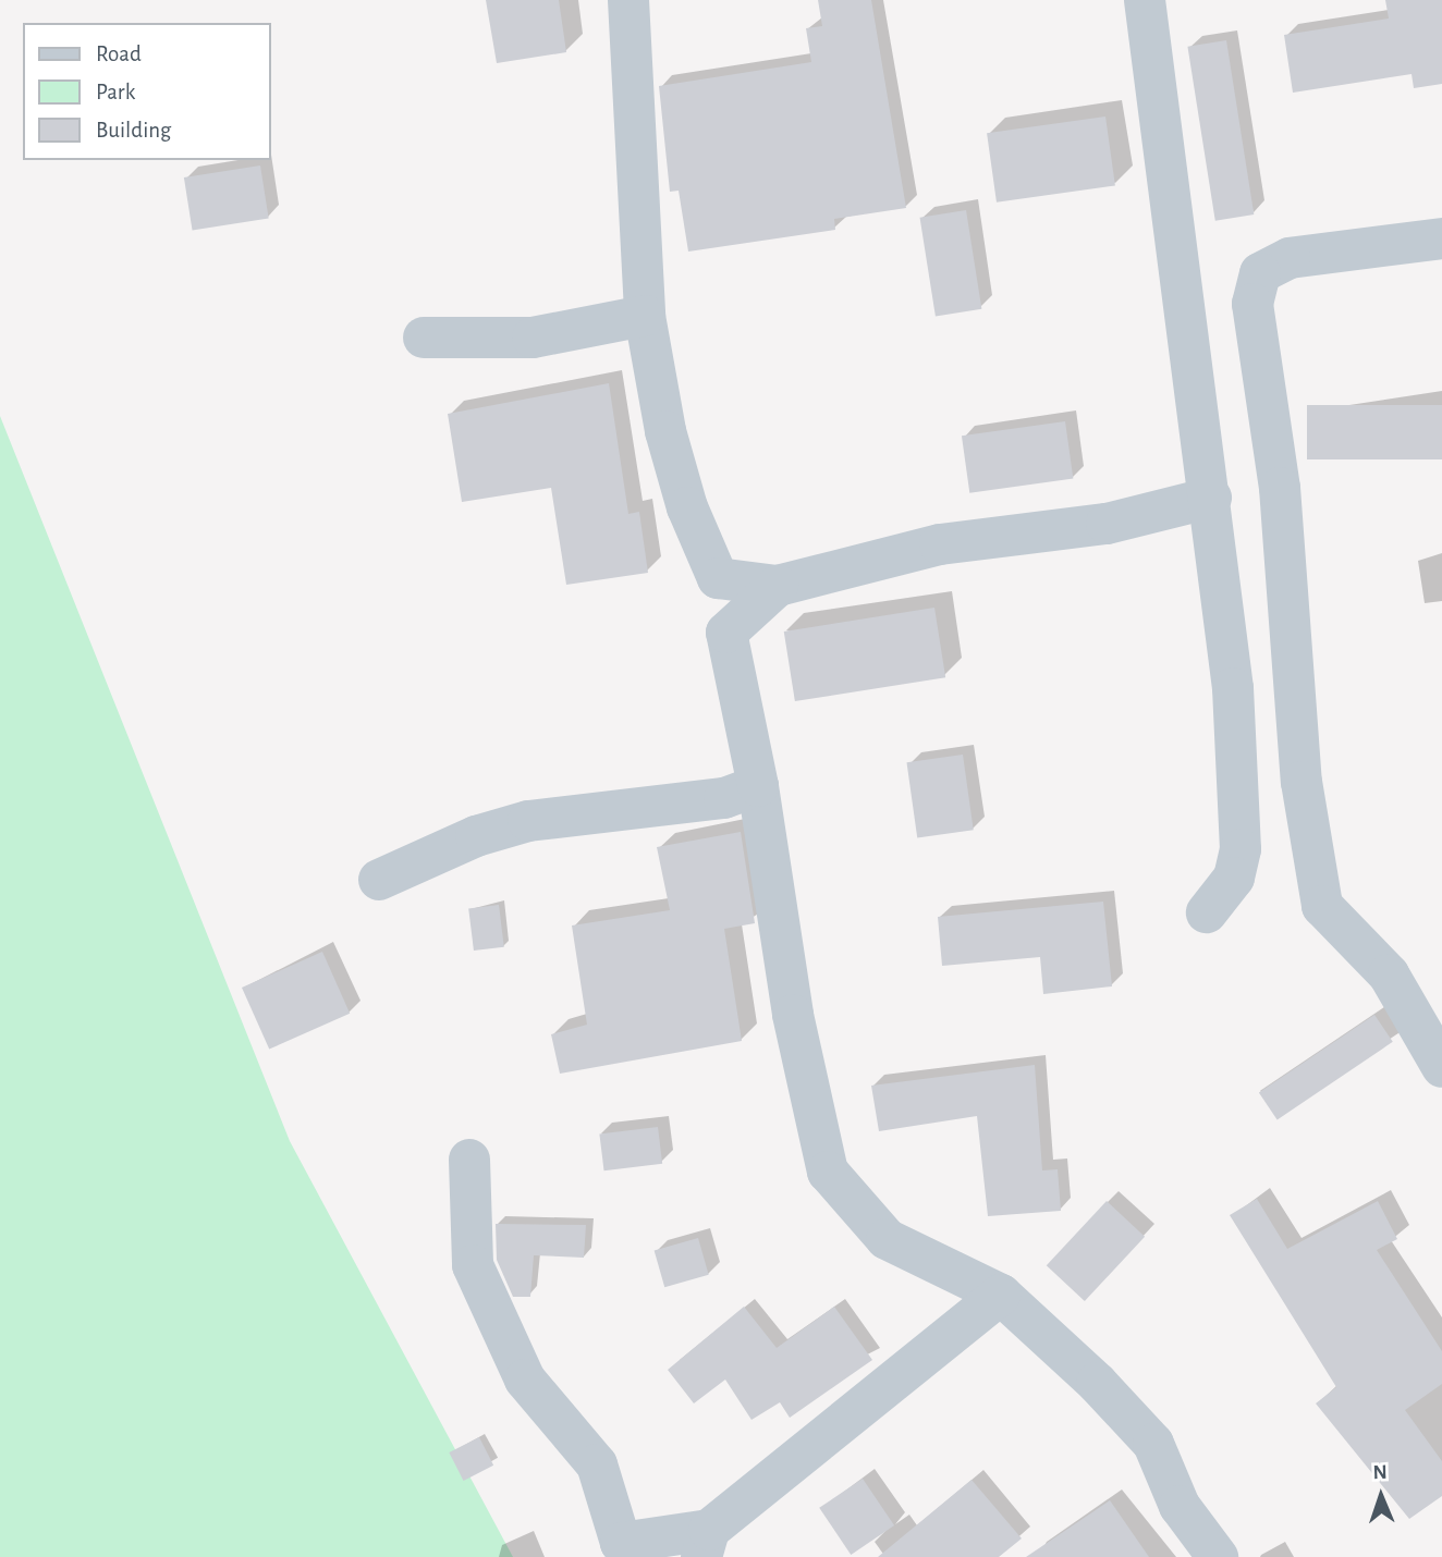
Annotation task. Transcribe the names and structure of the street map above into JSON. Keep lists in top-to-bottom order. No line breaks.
{"legend":["Road","Park","Building"],"north":"top"}
